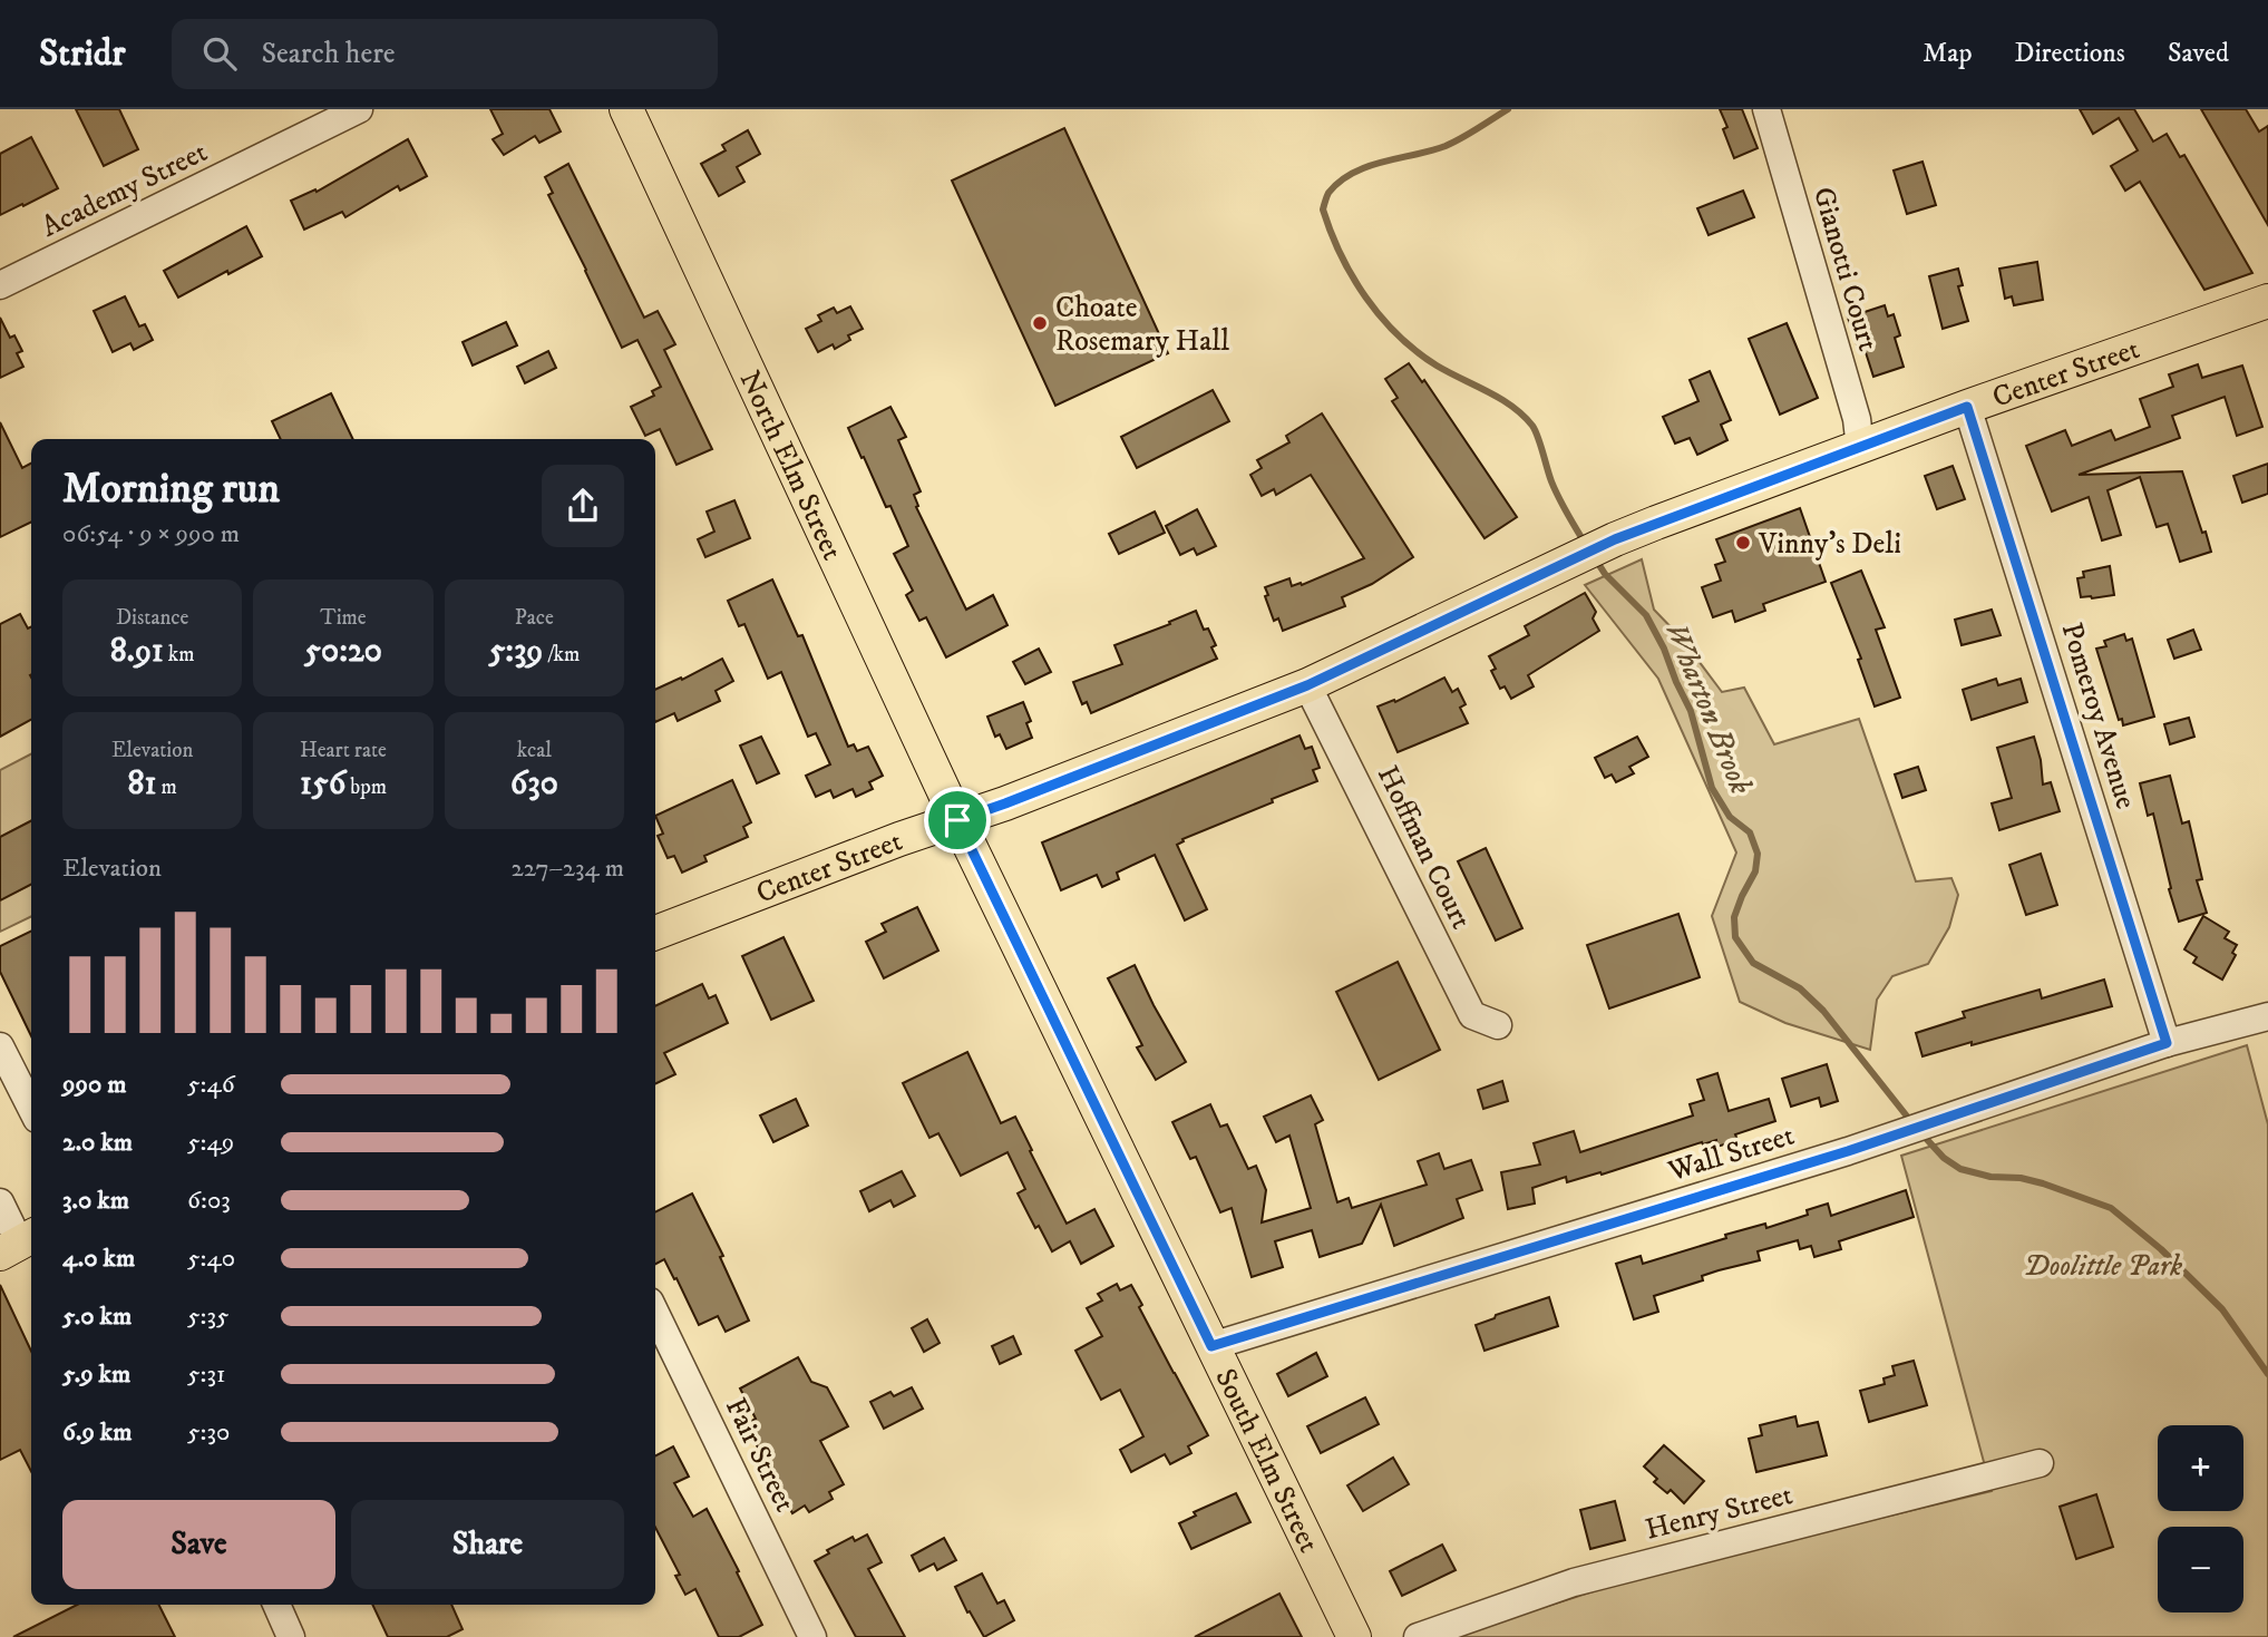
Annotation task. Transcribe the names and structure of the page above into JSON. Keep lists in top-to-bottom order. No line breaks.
{"streets":{"main road":["Center Street","North Elm Street","South Elm Street"],"street":["Academy Street","Gianotti Court","Pomeroy Avenue","Hoffman Court","Wall Street","Fair Street","Henry Street"]},"crossings":[["Gianotti Court","Center Street"],["Center Street","North Elm Street"],["Center Street","Pomeroy Avenue"],["Center Street","Hoffman Court"],["Center Street","South Elm Street"],["North Elm Street","South Elm Street"],["Pomeroy Avenue","Wall Street"],["Wall Street","South Elm Street"]],"water":["Wharton Brook"],"parks":["Doolittle Park"],"places":["Choate Rosemary Hall","Vinny’s Deli"],"page":{"header":"Stridr","search":"Search here","nav":["Map","Directions","Saved"],"heading":["Morning run","06:54 · 9 × 990 m"],"stats":[["Distance","8.91 km"],["Time","50:20"],["Pace","5:39 /km"],["Elevation","81 m"],["Heart rate","156 bpm"],["kcal","630"]],"chart":["Elevation","227–234 m"],"list":[{"name":"990 m","note":"5:46"},{"name":"2.0 km","note":"5:49"},{"name":"3.0 km","note":"6:03"},{"name":"4.0 km","note":"5:40"},{"name":"5.0 km","note":"5:35"},{"name":"5.9 km","note":"5:31"},{"name":"6.9 km","note":"5:30"}],"map_buttons":["+","−"],"buttons":["Save","Share"]}}
